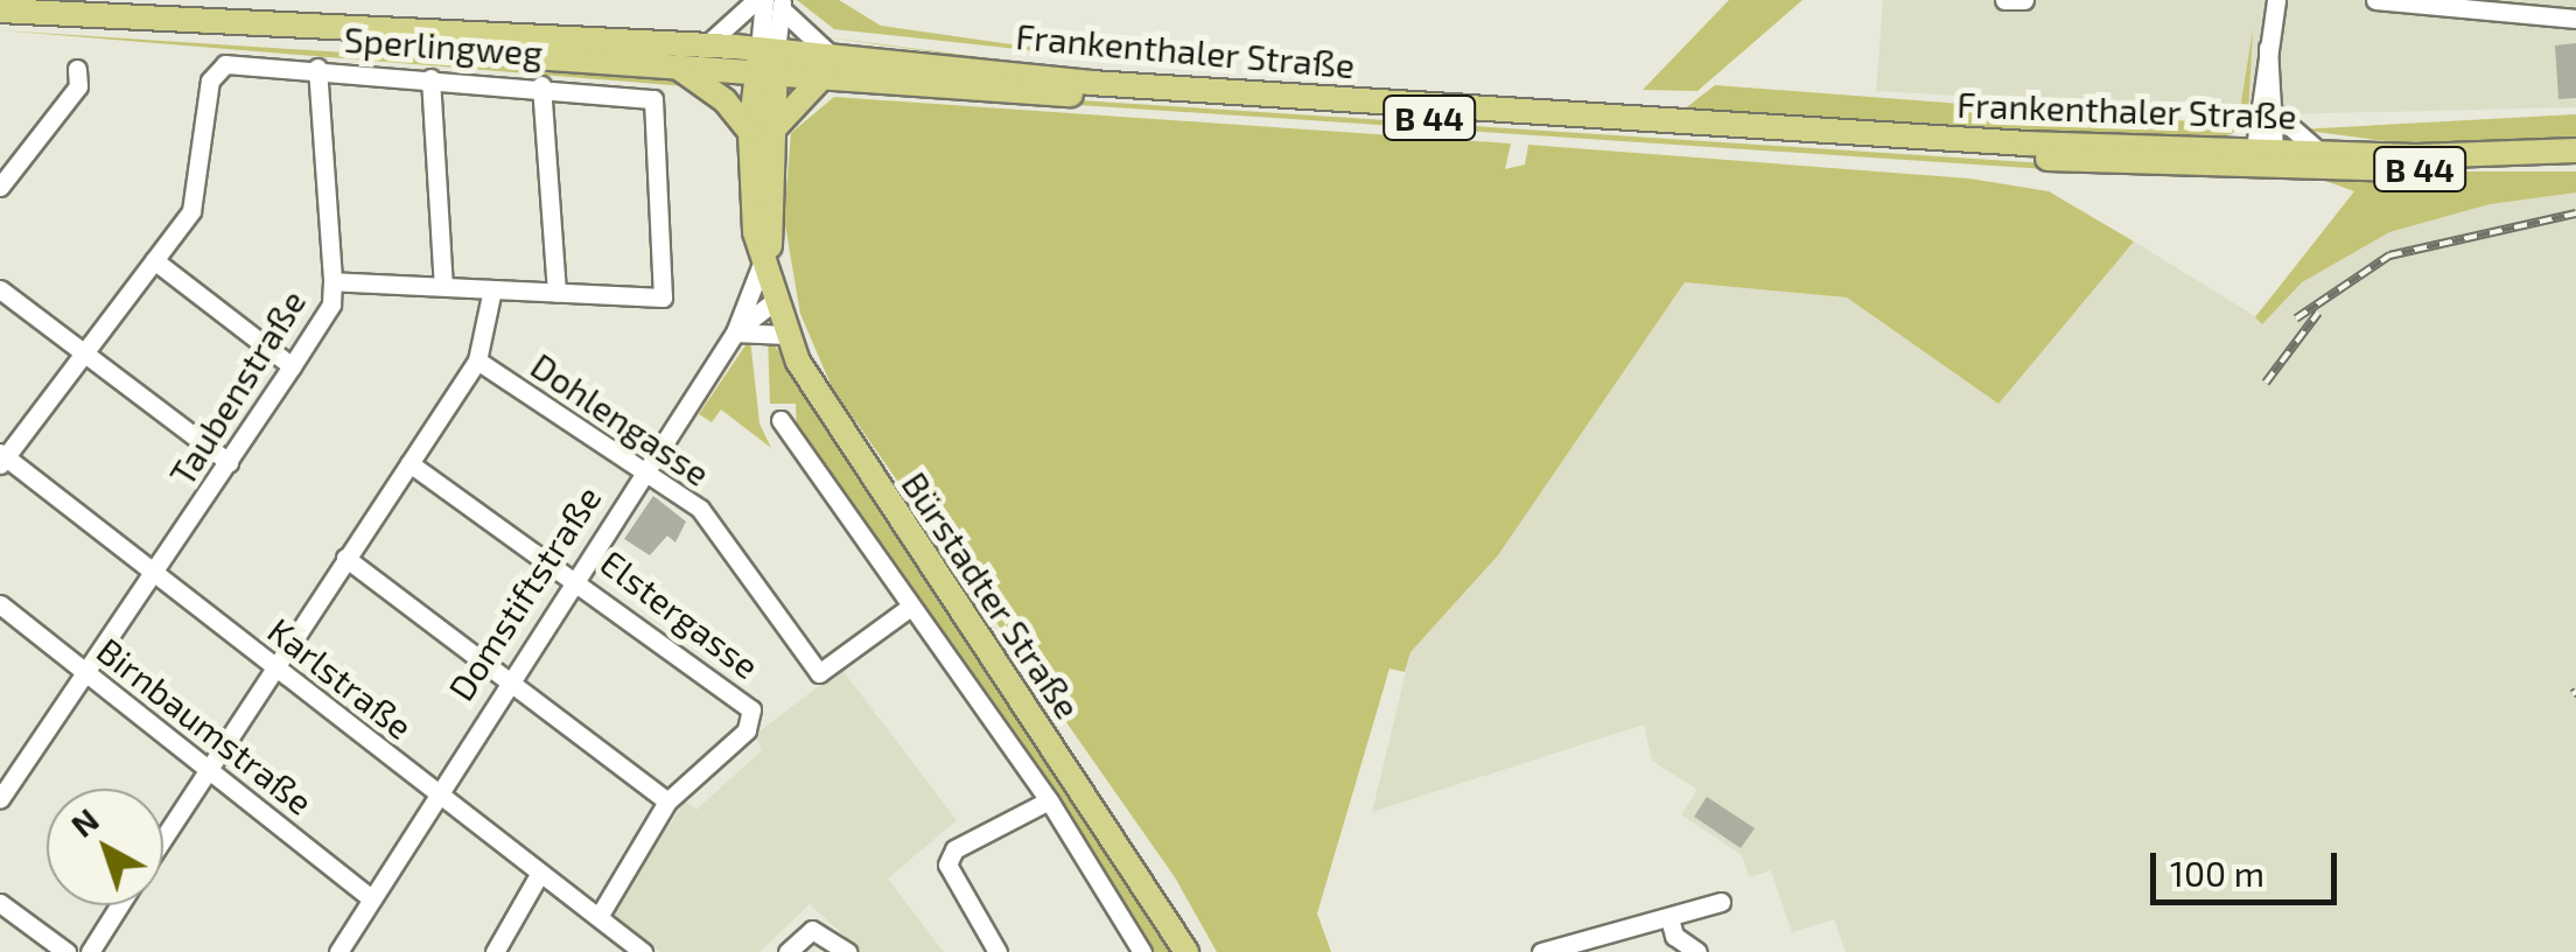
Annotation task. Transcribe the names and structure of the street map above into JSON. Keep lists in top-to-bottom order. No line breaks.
{"streets":{"main road":["Frankenthaler Straße","B 44","Bürstadter Straße"],"street":["Sperlingweg","Taubenstraße","Dohlengasse","Domstiftstraße","Elstergasse","Karlstraße","Birnbaumstraße"]},"crossings":[["Sperlingweg","Taubenstraße"],["Frankenthaler Straße","Bürstadter Straße"],["Taubenstraße","Karlstraße"],["Taubenstraße","Birnbaumstraße"],["Dohlengasse","Domstiftstraße"],["Domstiftstraße","Elstergasse"],["Domstiftstraße","Karlstraße"],["Domstiftstraße","Birnbaumstraße"],["Elstergasse","Karlstraße"]],"scale_bar":"100 m","north":"top left"}
